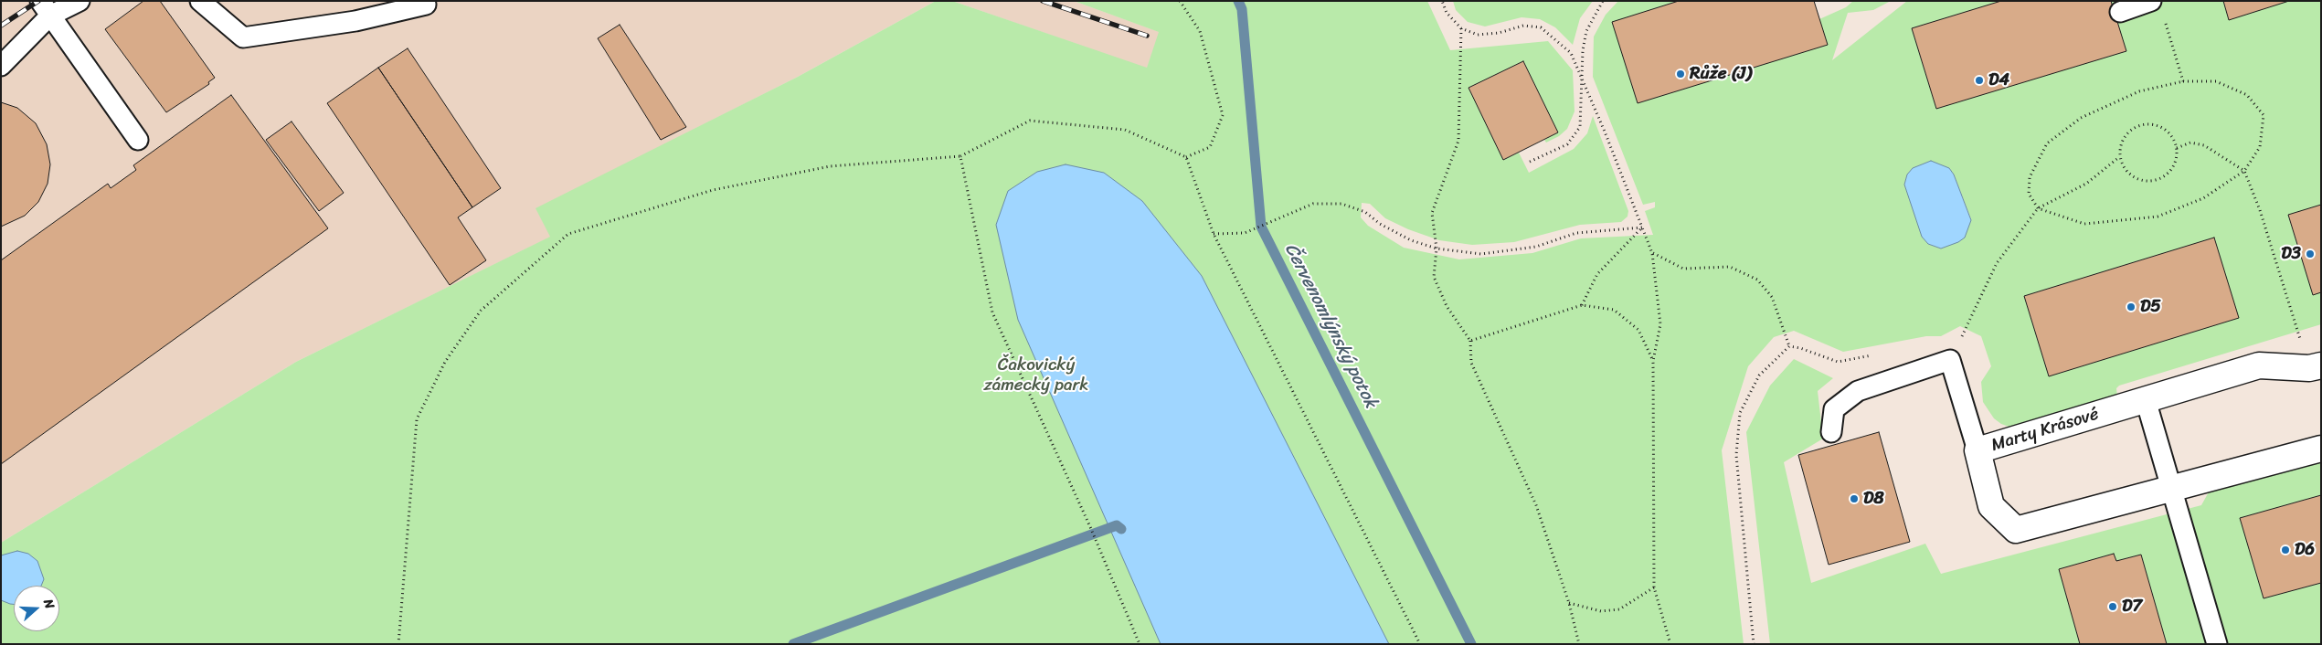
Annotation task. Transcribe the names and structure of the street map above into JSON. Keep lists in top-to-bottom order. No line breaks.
{"streets":{"street":["Marty Krásové"]},"water":["Červenomlýnský potok"],"parks":["Čakovický zámecký park"],"places":["Růže (J)","D4","D3","D5","D8","D6","D7"],"north":"right"}
